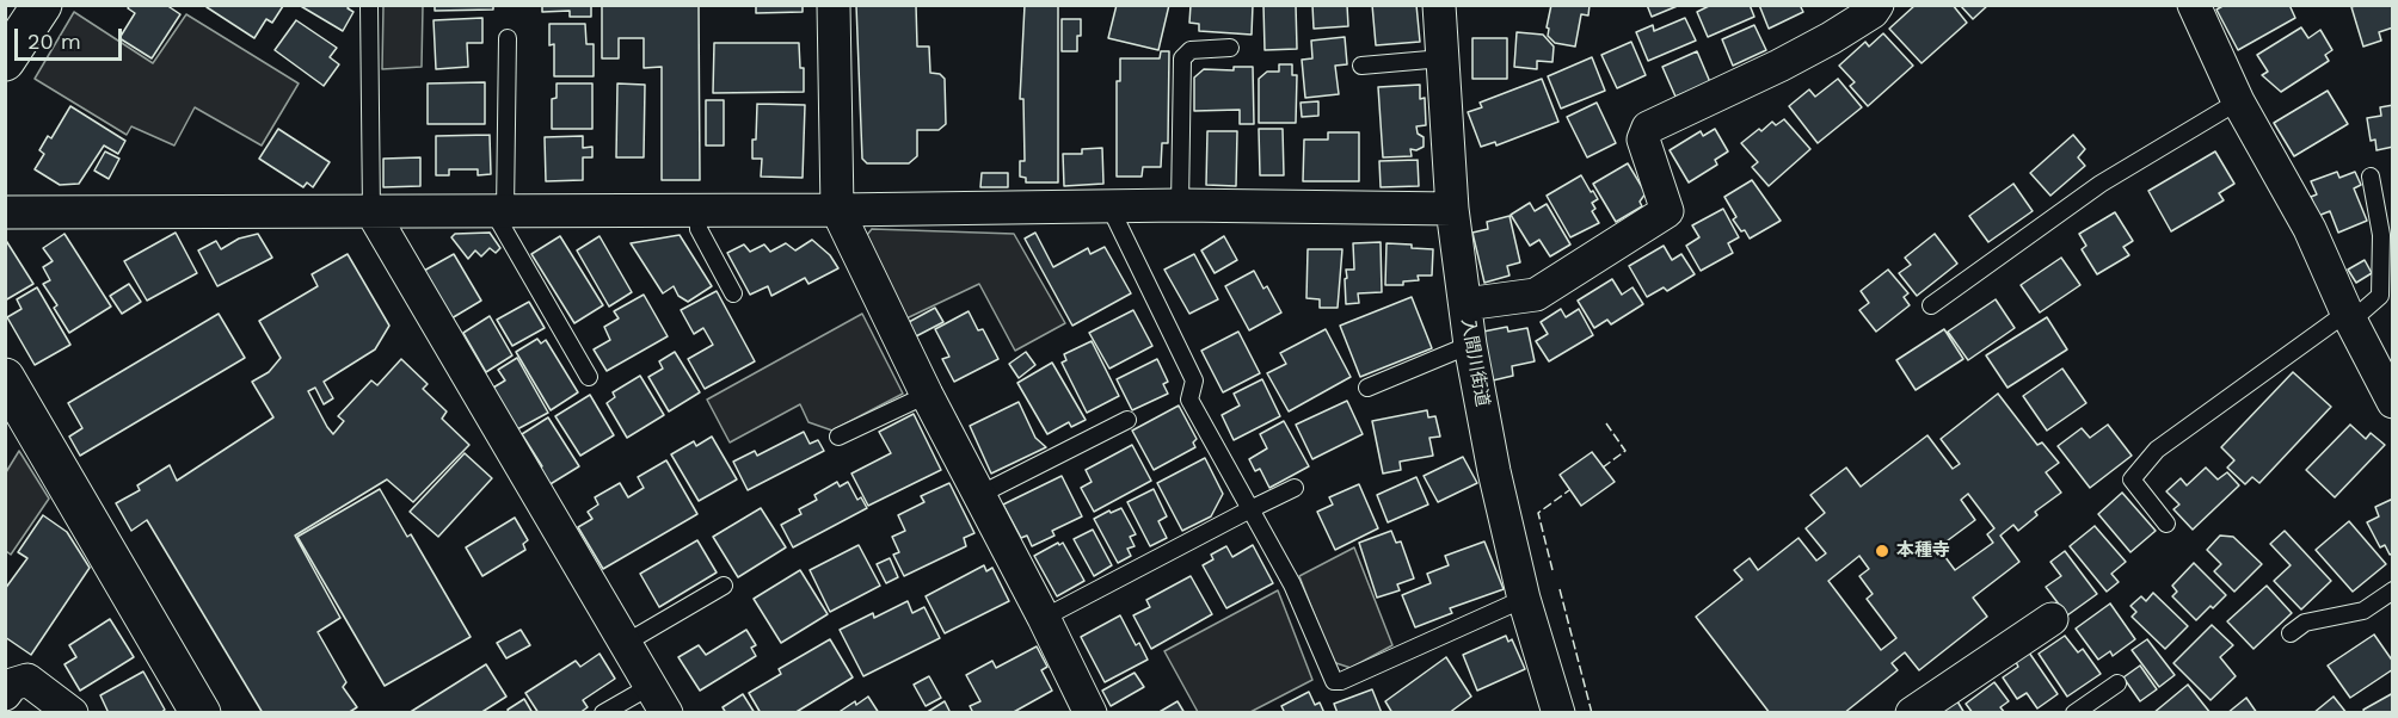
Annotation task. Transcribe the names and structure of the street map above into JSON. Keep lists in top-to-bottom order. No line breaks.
{"streets":{"street":["入間川街道"]},"places":["本種寺"],"scale_bar":"20 m"}
